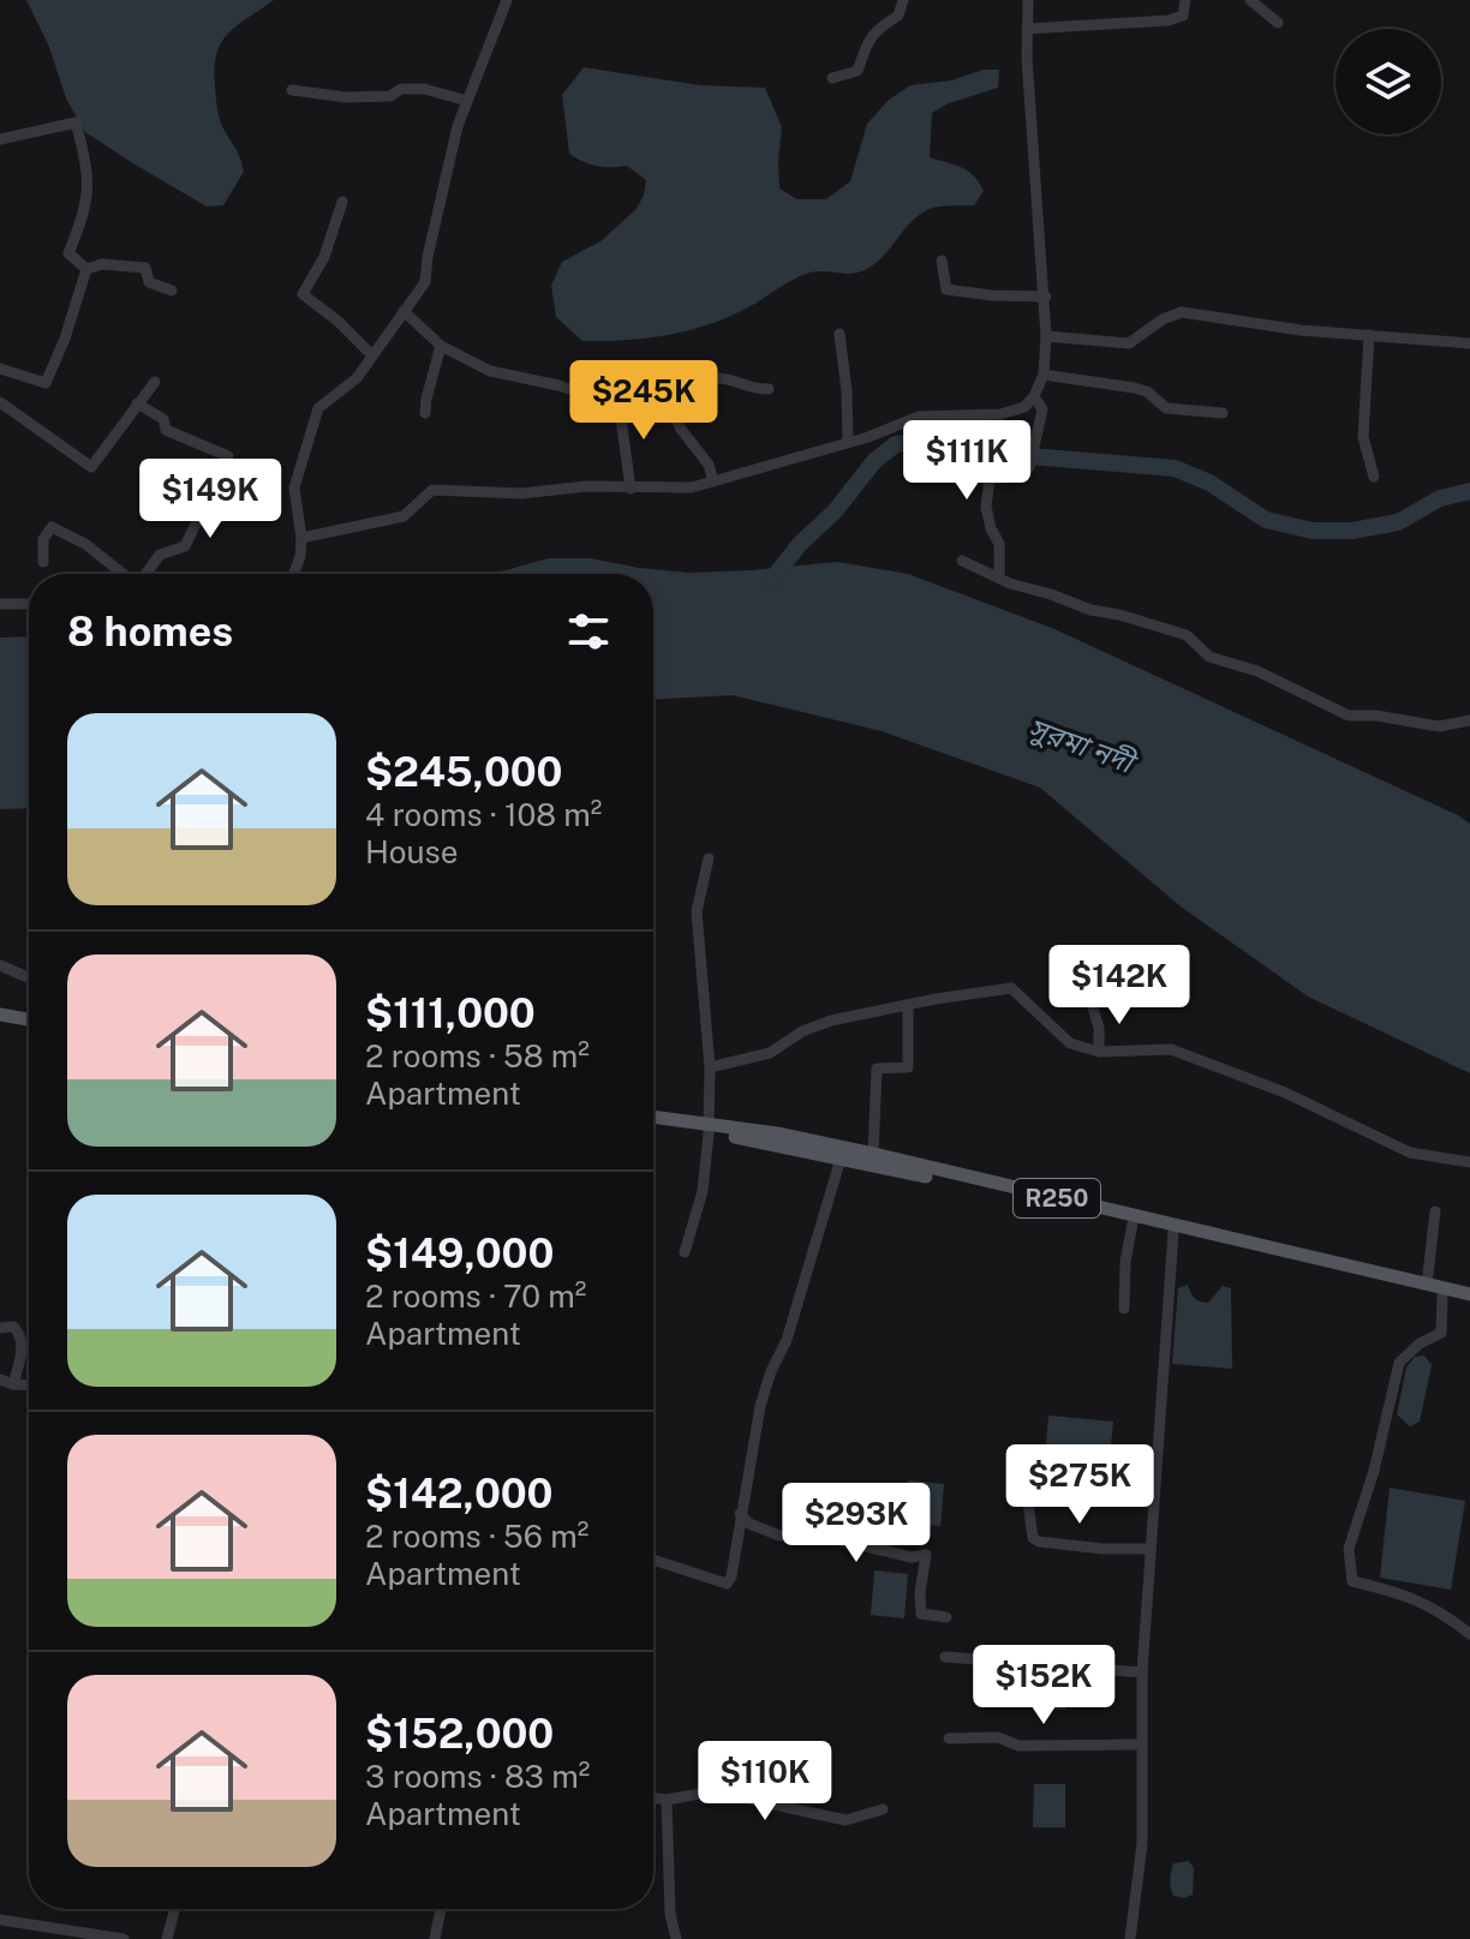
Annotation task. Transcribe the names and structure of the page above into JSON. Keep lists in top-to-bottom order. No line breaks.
{"streets":{"main road":["R250"]},"water":["সুরমা নদী"],"page":{"price":["$245K","$111K","$149K","$142K","$275K","$293K","$152K","$110K"],"heading":"8 homes","list":[{"name":"$245,000","note":"4 rooms · 108 m² · House"},{"name":"$111,000","note":"2 rooms · 58 m² · Apartment"},{"name":"$149,000","note":"2 rooms · 70 m² · Apartment"},{"name":"$142,000","note":"2 rooms · 56 m² · Apartment"},{"name":"$152,000","note":"3 rooms · 83 m² · Apartment"}]}}
